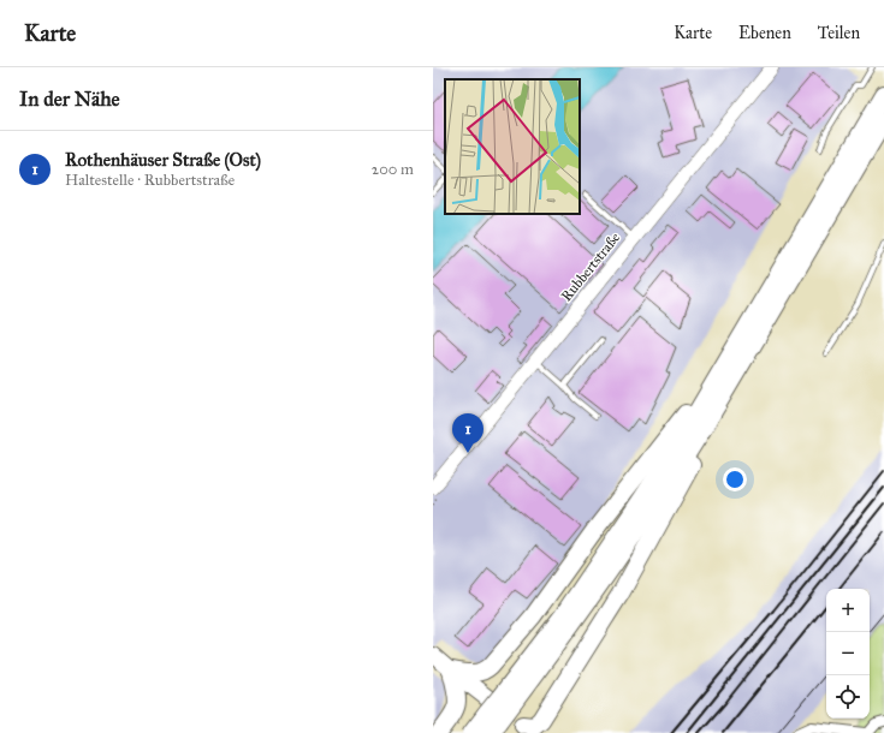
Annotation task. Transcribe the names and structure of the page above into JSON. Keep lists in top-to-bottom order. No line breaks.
{"streets":{"street":["Rubbertstraße"]},"page":{"header":"Karte","nav":["Karte","Ebenen","Teilen"],"heading":"In der Nähe","list":[{"mark":"1","name":"Rothenhäuser Straße (Ost)","note":"Haltestelle · Rubbertstraße","value":"200 m"}],"pins":"1","map_buttons":["+","−"]}}
